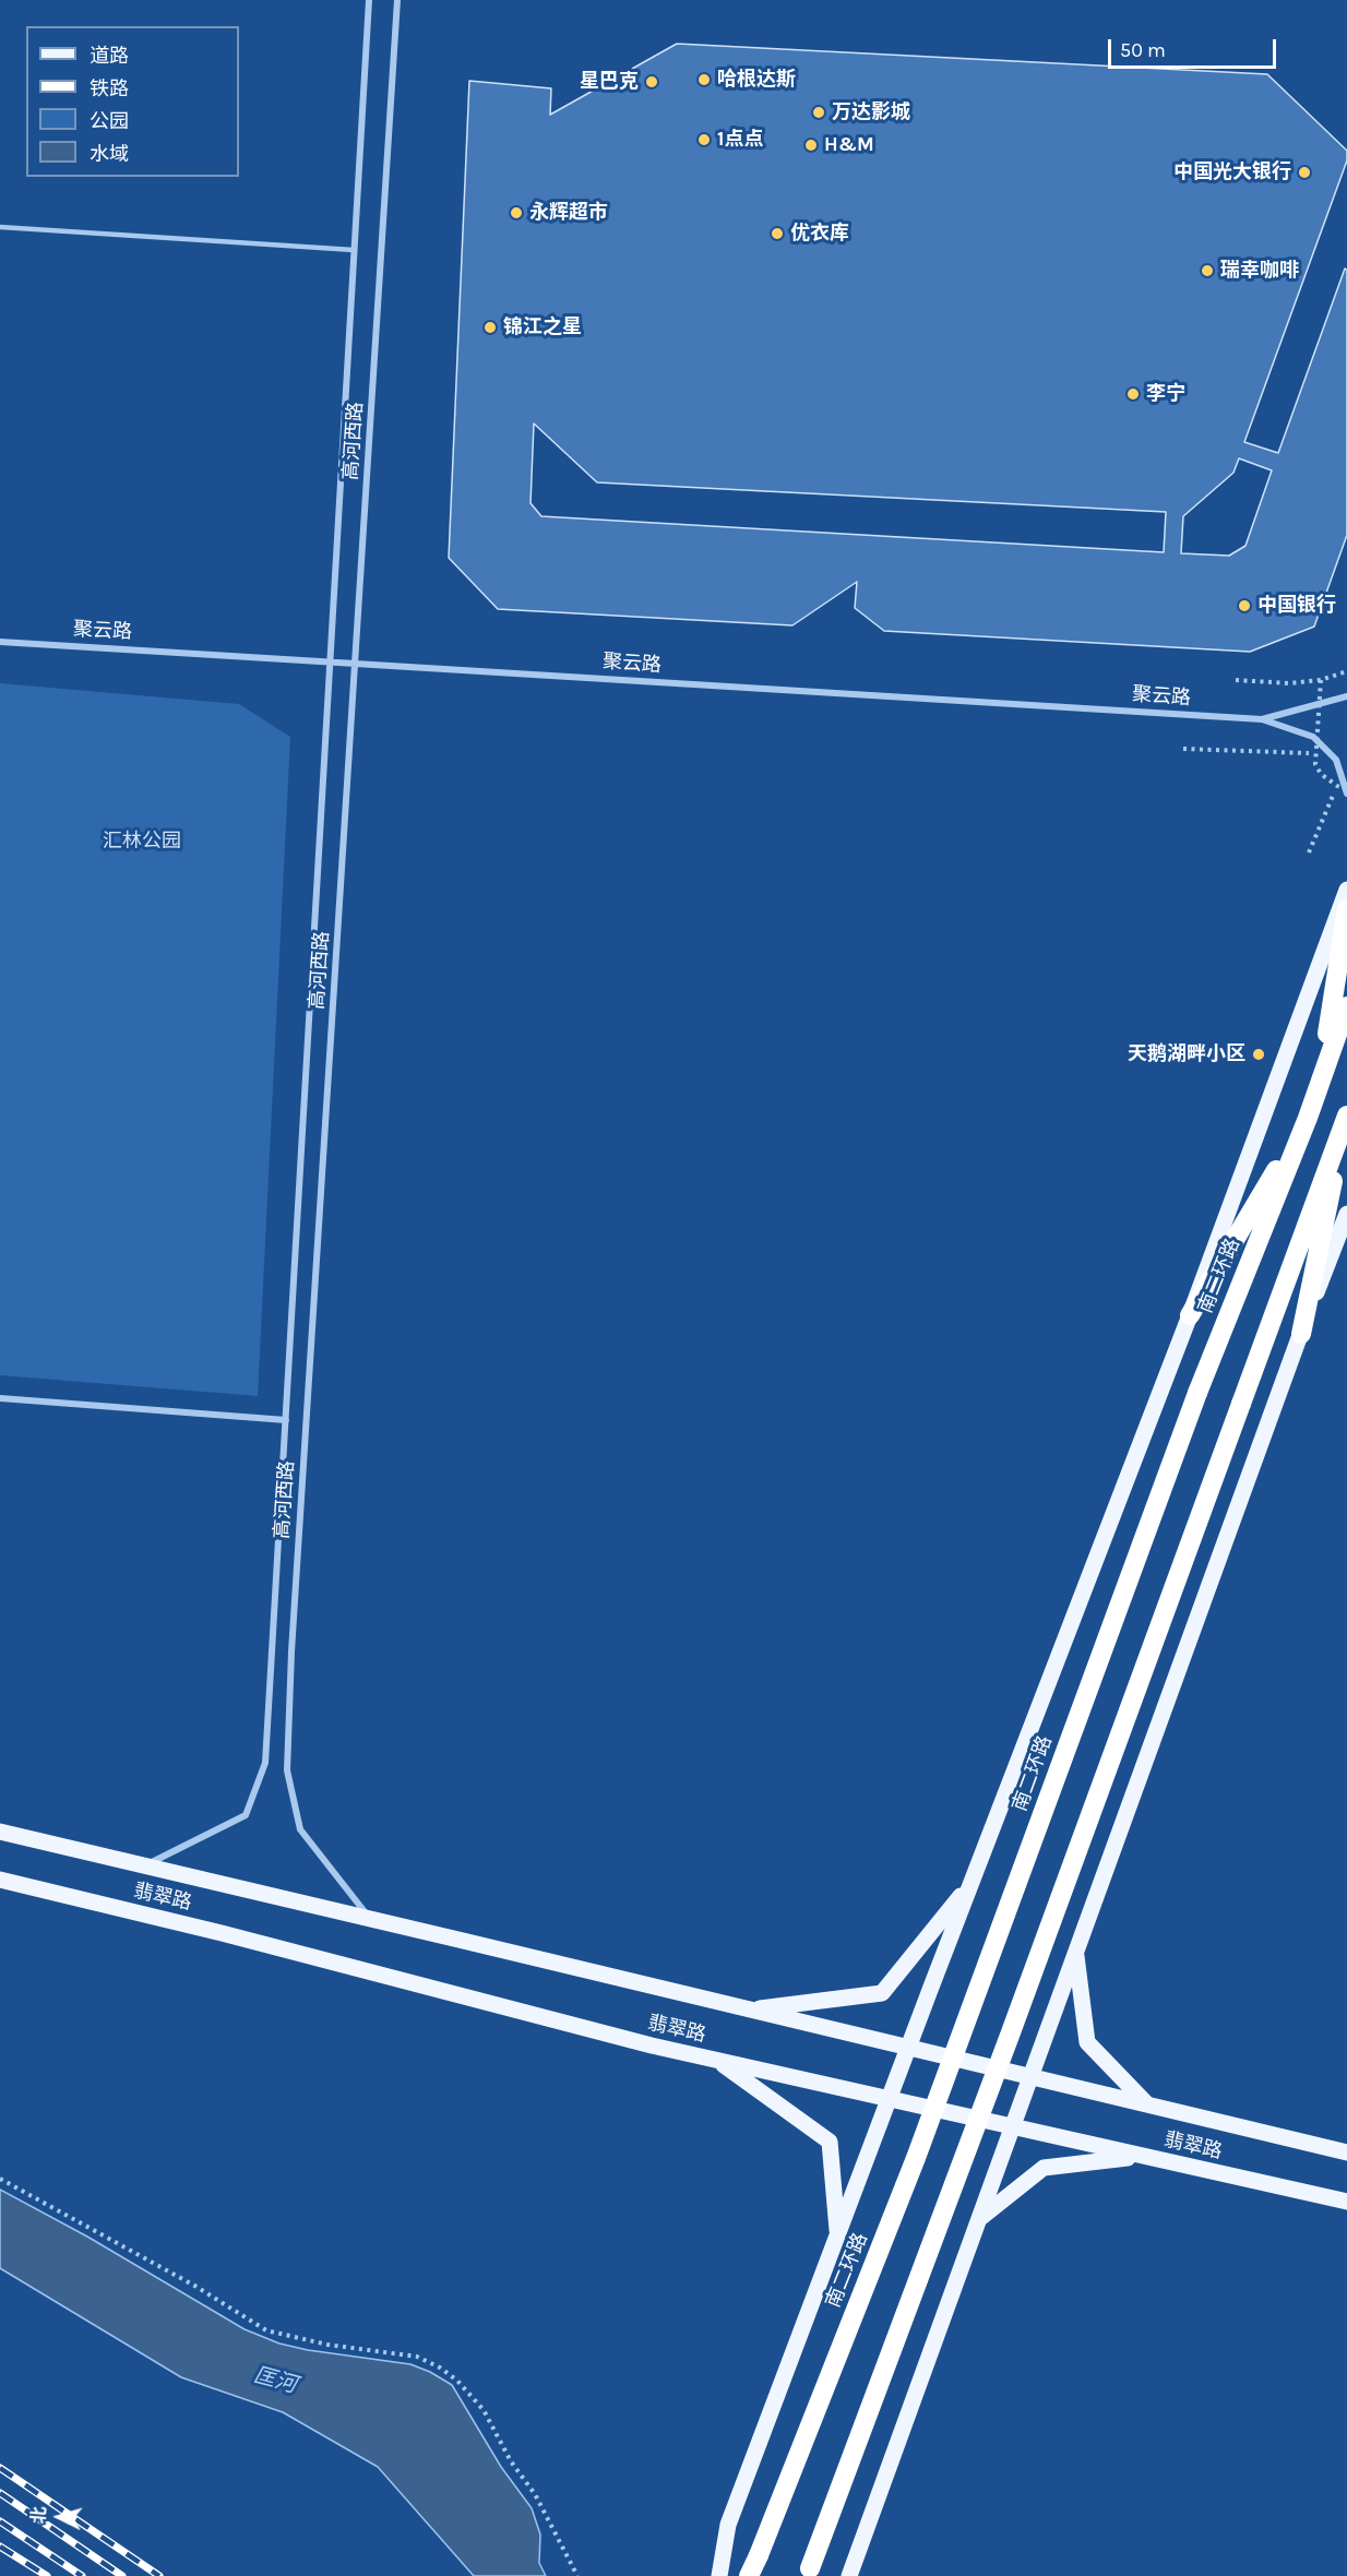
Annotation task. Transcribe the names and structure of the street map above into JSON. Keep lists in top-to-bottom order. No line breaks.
{"streets":{"highway":["南二环路"],"main road":["翡翠路"],"street":["高河西路","聚云路"]},"crossings":[["高河西路","聚云路"],["高河西路","翡翠路"]],"water":["匡河"],"parks":["汇林公园"],"places":["哈根达斯","星巴克","万达影城","1点点","H&M","中国光大银行","永辉超市","优衣库","瑞幸咖啡","锦江之星","李宁","中国银行","天鹅湖畔小区"],"legend":["道路","铁路","公园","水域"],"scale_bar":"50 m","north":"left"}
